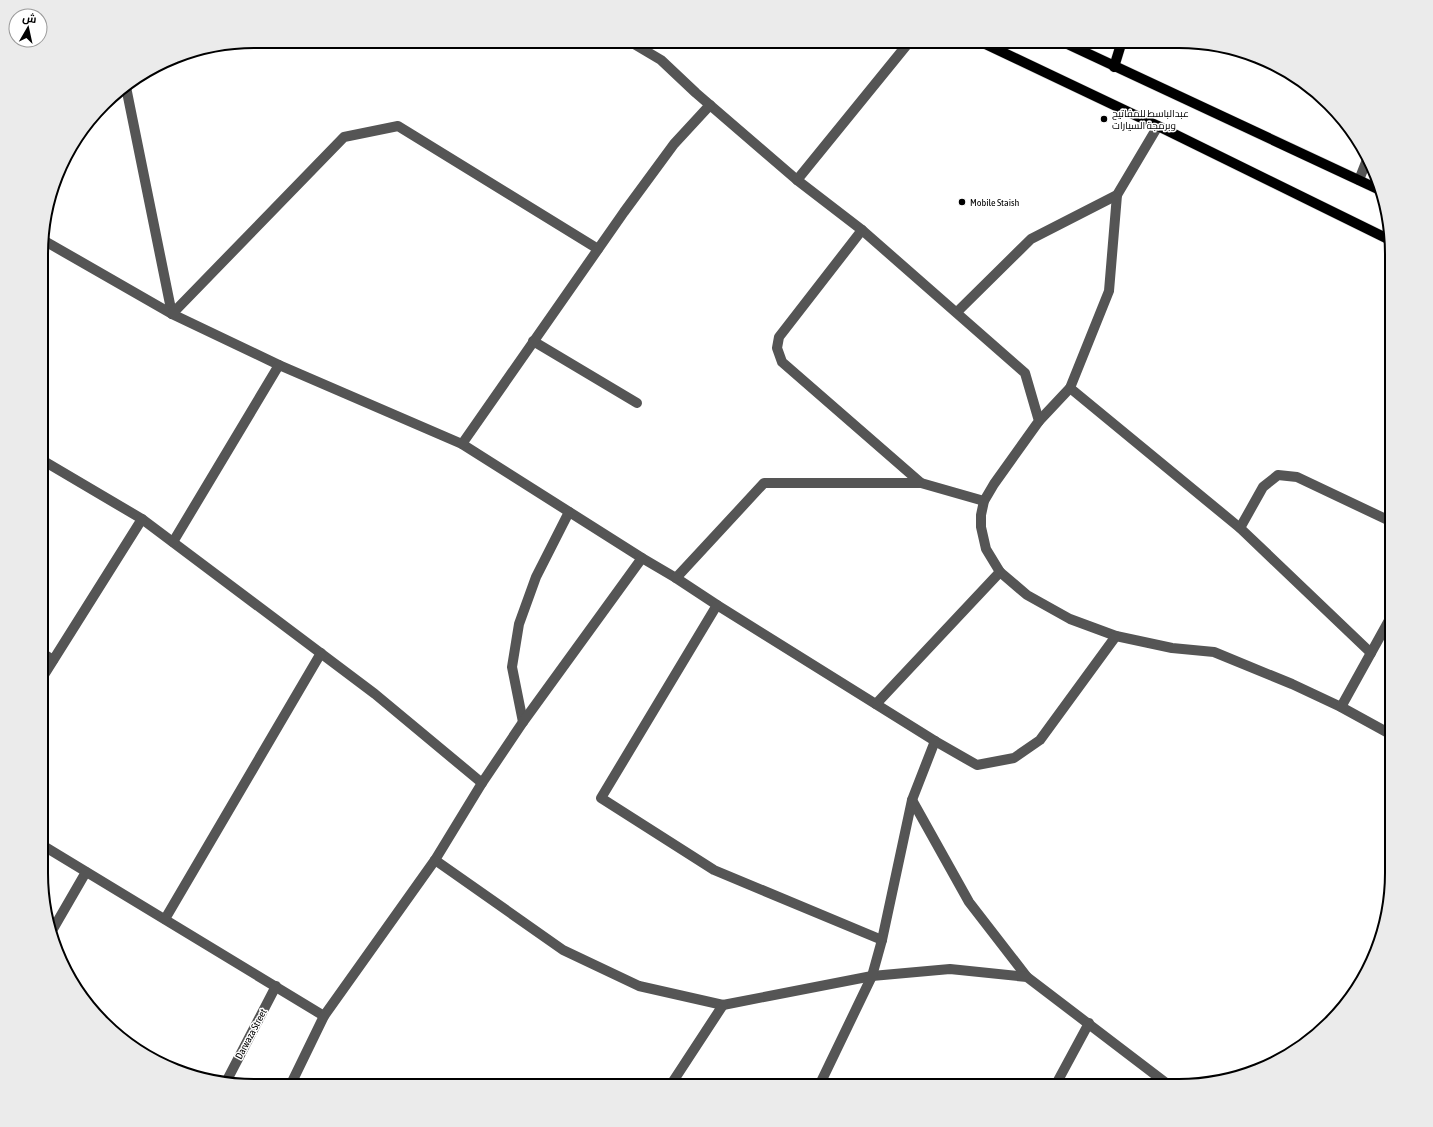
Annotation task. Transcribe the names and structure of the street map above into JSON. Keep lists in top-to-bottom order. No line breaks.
{"streets":{"street":["Darwaza Street"]},"places":["عبدالباسط للمفاتيح وبرمجة السيارات","Mobile Staish"],"north":"top"}
